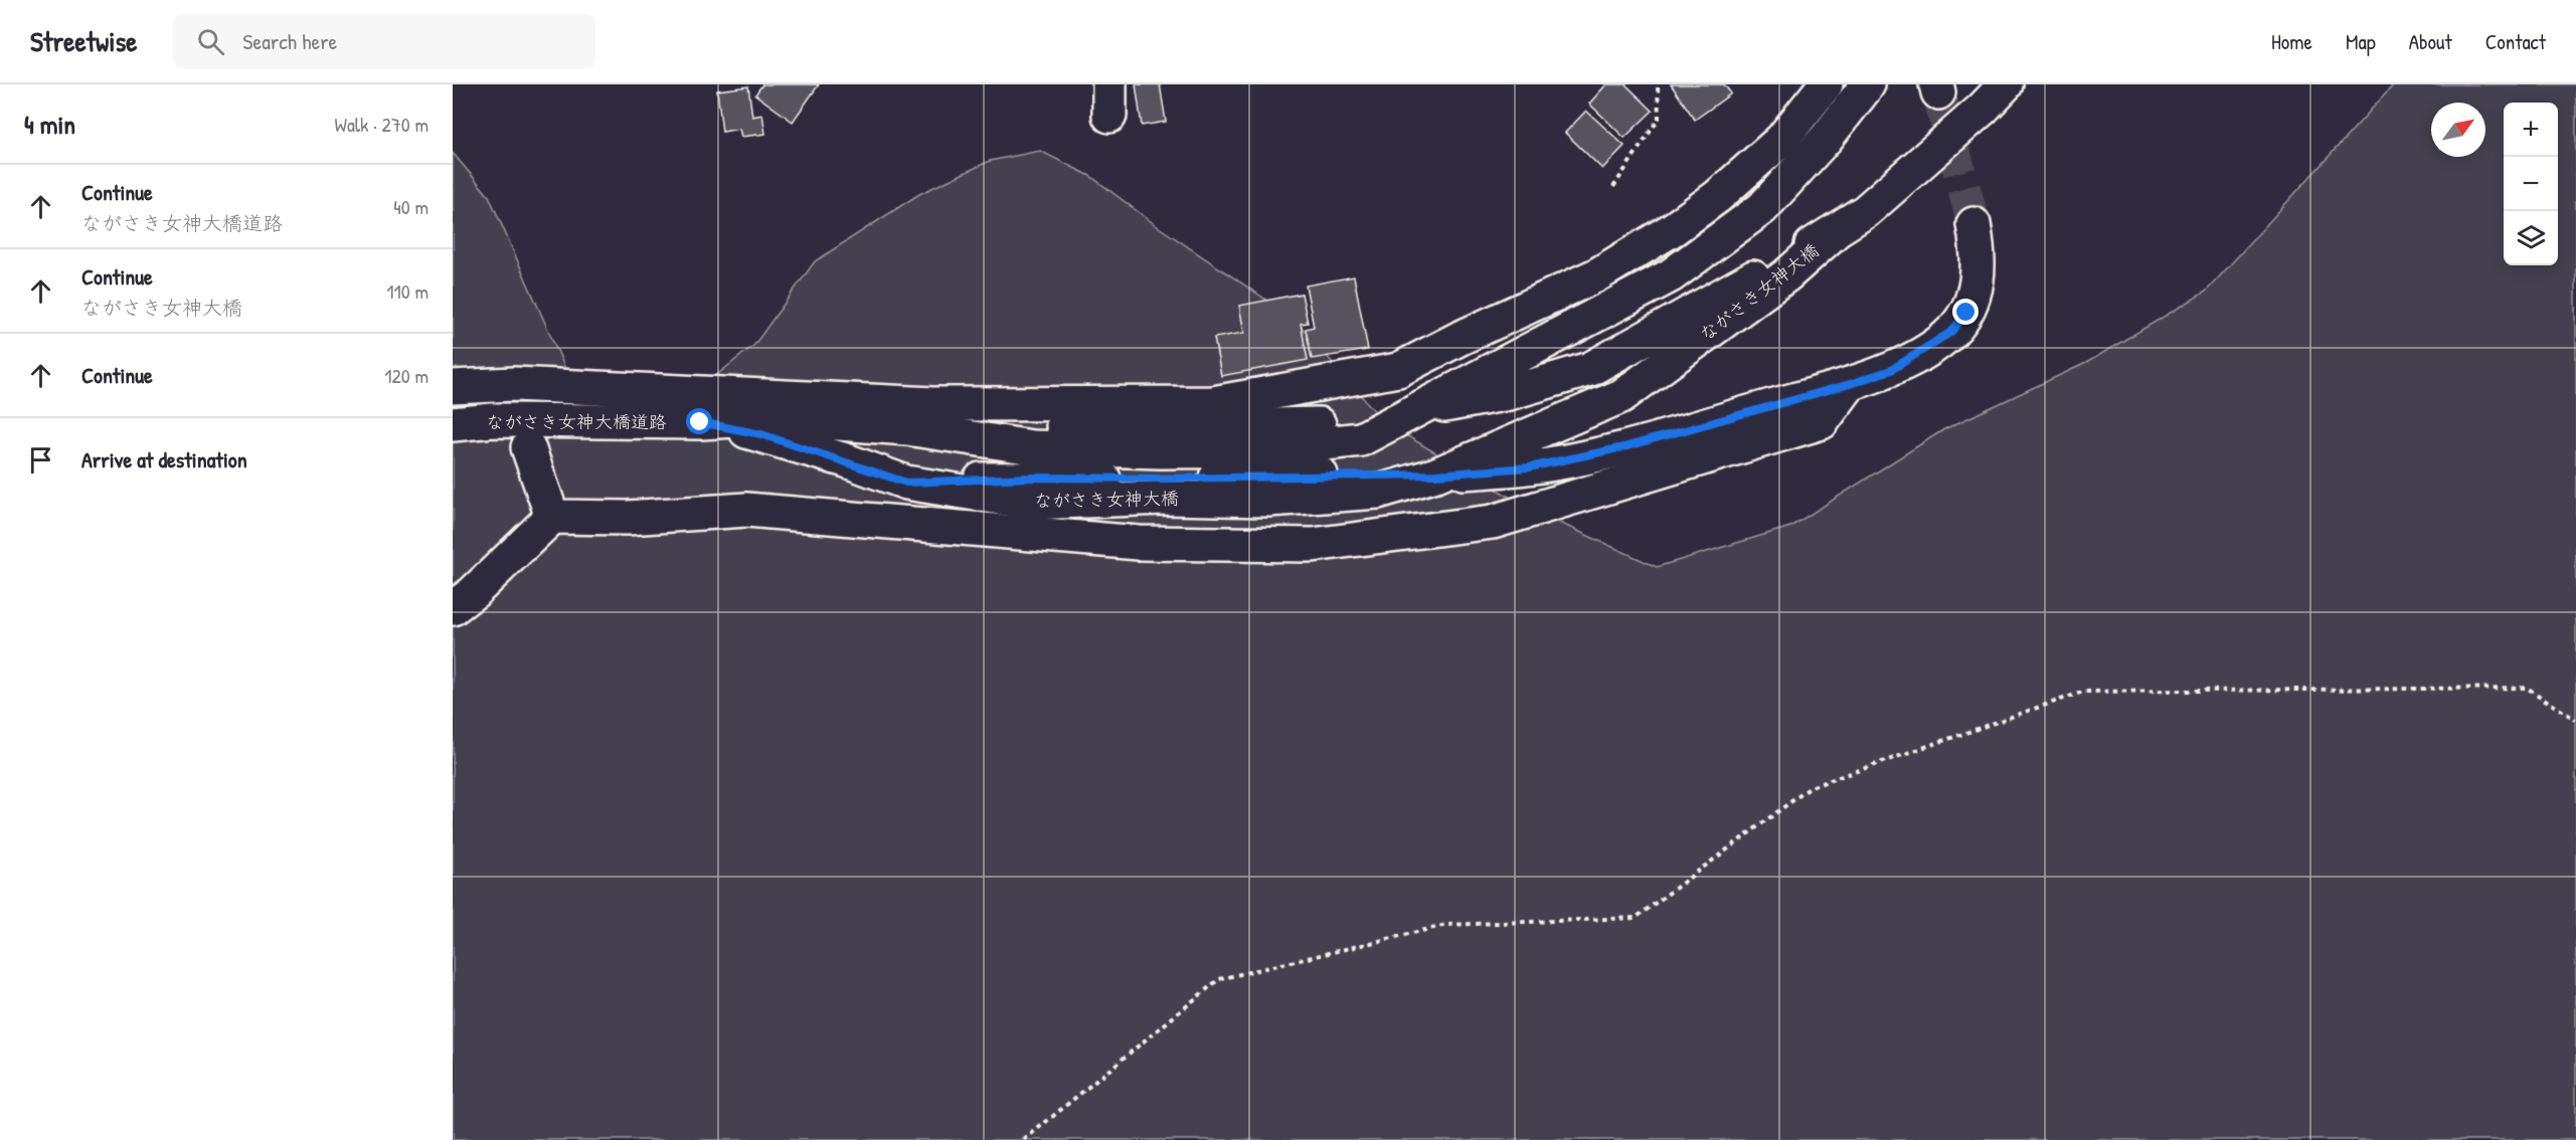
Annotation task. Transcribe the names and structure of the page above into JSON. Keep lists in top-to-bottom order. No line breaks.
{"streets":{"main road":["ながさき女神大橋","ながさき女神大橋道路"]},"crossings":[["ながさき女神大橋","ながさき女神大橋道路"]],"north":"top right","page":{"header":"Streetwise","search":"Search here","nav":["Home","Map","About","Contact"],"heading":["4 min","Walk · 270 m"],"map_buttons":["+","−"],"list":[["Continue","ながさき女神大橋道路","40 m"],["Continue","ながさき女神大橋","110 m"],["Continue","120 m"],"Arrive at destination"]}}
